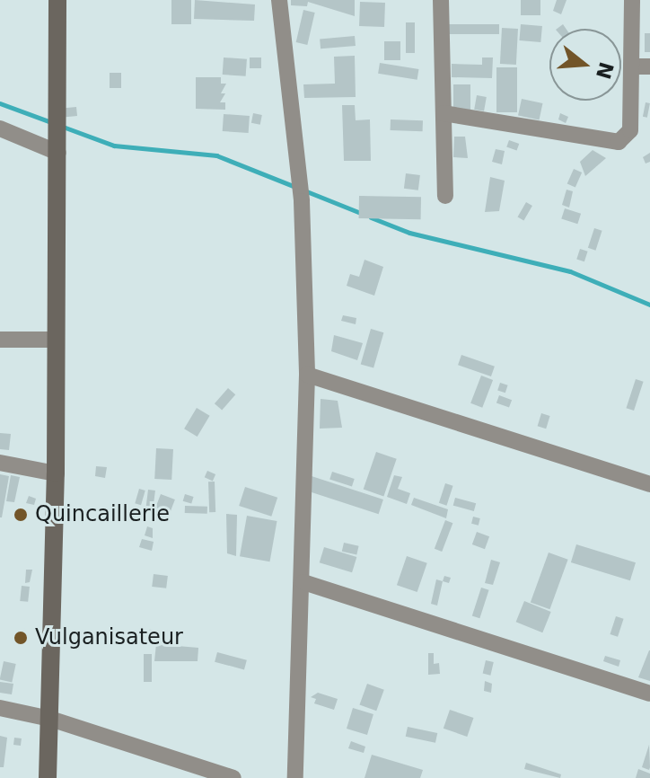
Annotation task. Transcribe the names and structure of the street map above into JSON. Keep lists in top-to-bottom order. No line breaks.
{"places":["Quincaillerie","Vulganisateur"],"north":"right"}
